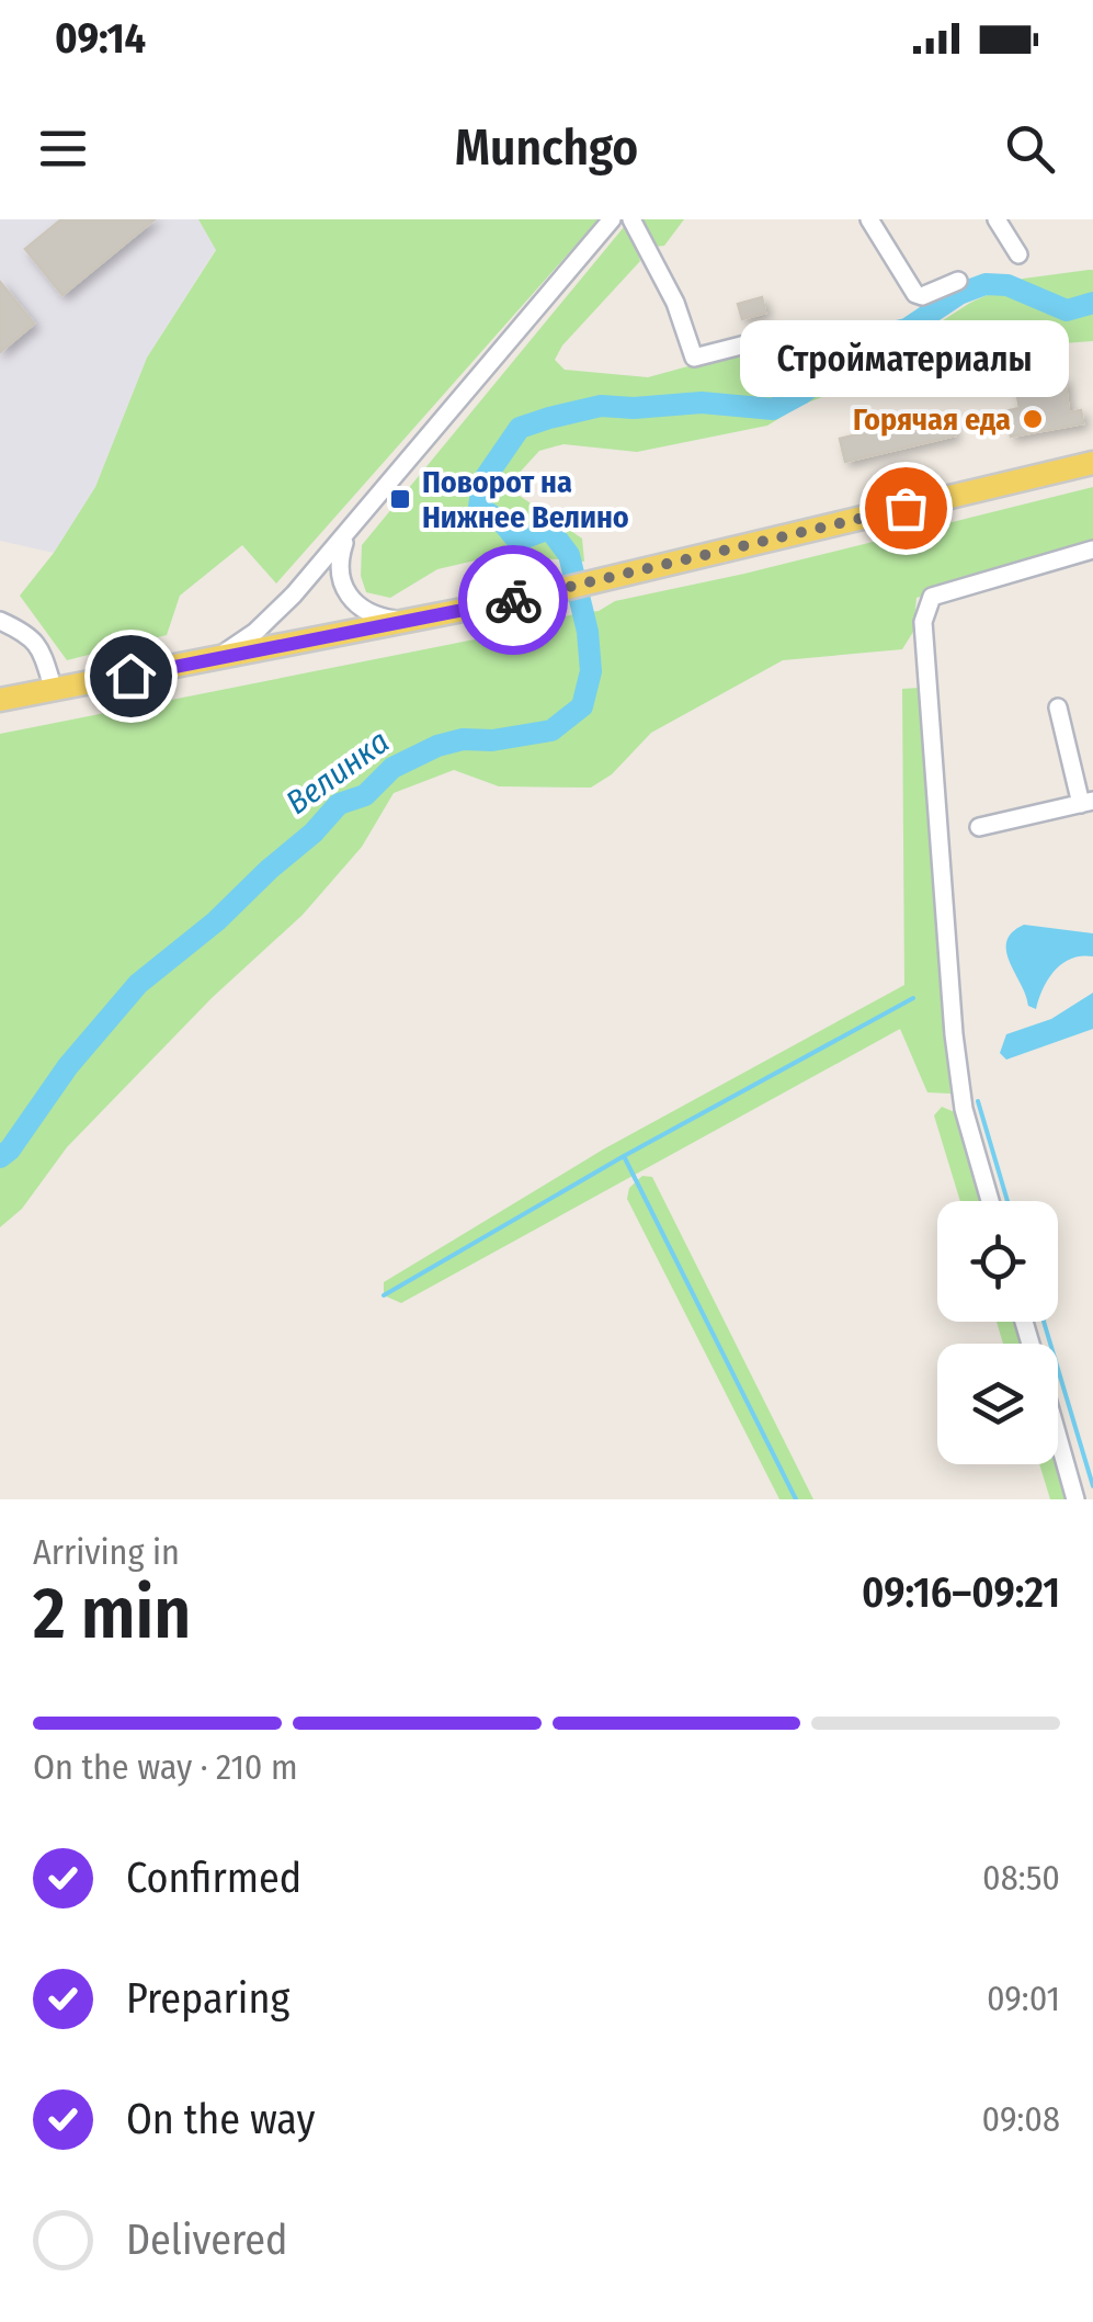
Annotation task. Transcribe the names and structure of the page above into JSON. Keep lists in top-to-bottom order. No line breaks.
{"water":["Велинка"],"places":{"other":["Горячая еда","Стройматериалы"],"transit":["Поворот на Нижнее Велино"]},"page":{"status":"09:14","header":"Munchgo","bubble":"Стройматериалы","heading":["2 min","Arriving in","09:16–09:21"],"bar":"On the way · 210 m","list":[["Confirmed","08:50"],["Preparing","09:01"],["On the way","09:08"],"Delivered"]}}
